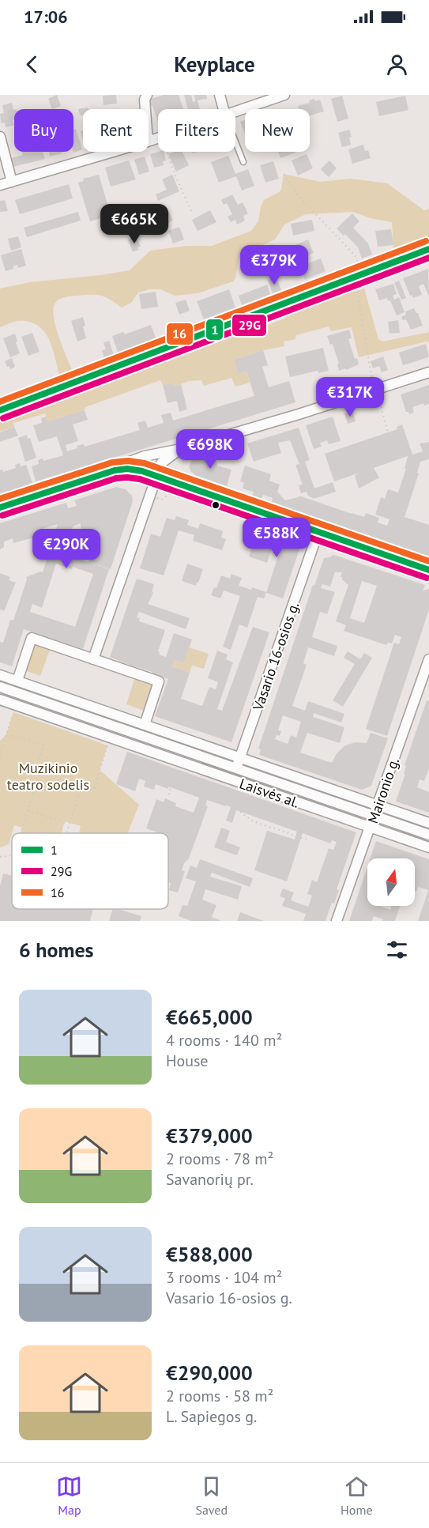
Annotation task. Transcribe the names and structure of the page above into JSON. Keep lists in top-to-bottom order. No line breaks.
{"streets":{"street":["Vasario 16-osios g.","Maironio g.","Laisvės al."]},"crossings":[["Vasario 16-osios g.","Laisvės al."],["Maironio g.","Laisvės al."]],"parks":["Muzikinio teatro sodelis"],"lines":["transit line 16","transit line 1","transit line 29G"],"legend":["1","29G","16"],"north":"top","page":{"status":"17:06","header":"Keyplace","chip":["Buy","Rent","Filters","New"],"price":["€665K","€379K","€317K","€698K","€588K","€290K"],"heading":"6 homes","list":[{"name":"€665,000","note":"4 rooms · 140 m² · House"},{"name":"€379,000","note":"2 rooms · 78 m² · Savanorių pr."},{"name":"€588,000","note":"3 rooms · 104 m² · Vasario 16-osios g."},{"name":"€290,000","note":"2 rooms · 58 m² · L. Sapiegos g."}],"tabs":["Map","Saved","Home"]}}
